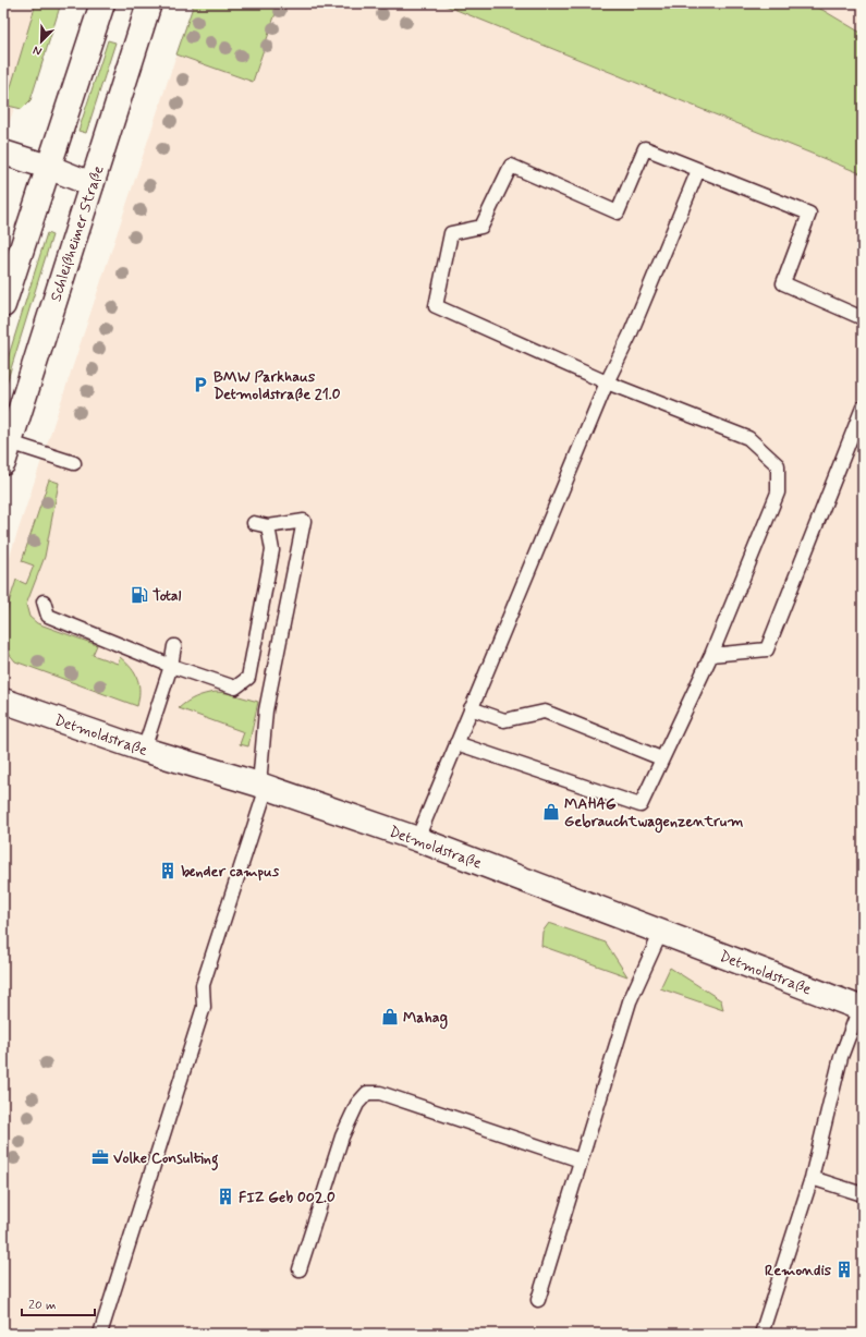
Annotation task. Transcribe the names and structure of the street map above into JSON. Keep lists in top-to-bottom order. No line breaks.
{"streets":{"street":["Schleißheimer Straße","Detmoldstraße"]},"places":{"parking":["BMW Parkhaus Detmoldstraße 21.0"],"fuel station":["Total"],"shop":["MAHAG Gebrauchtwagenzentrum","Mahag"],"building":["bender campus","FIZ Geb 002.0","Remondis"],"office":["Volke Consulting"]},"scale_bar":"20 m","north":"bottom left"}
